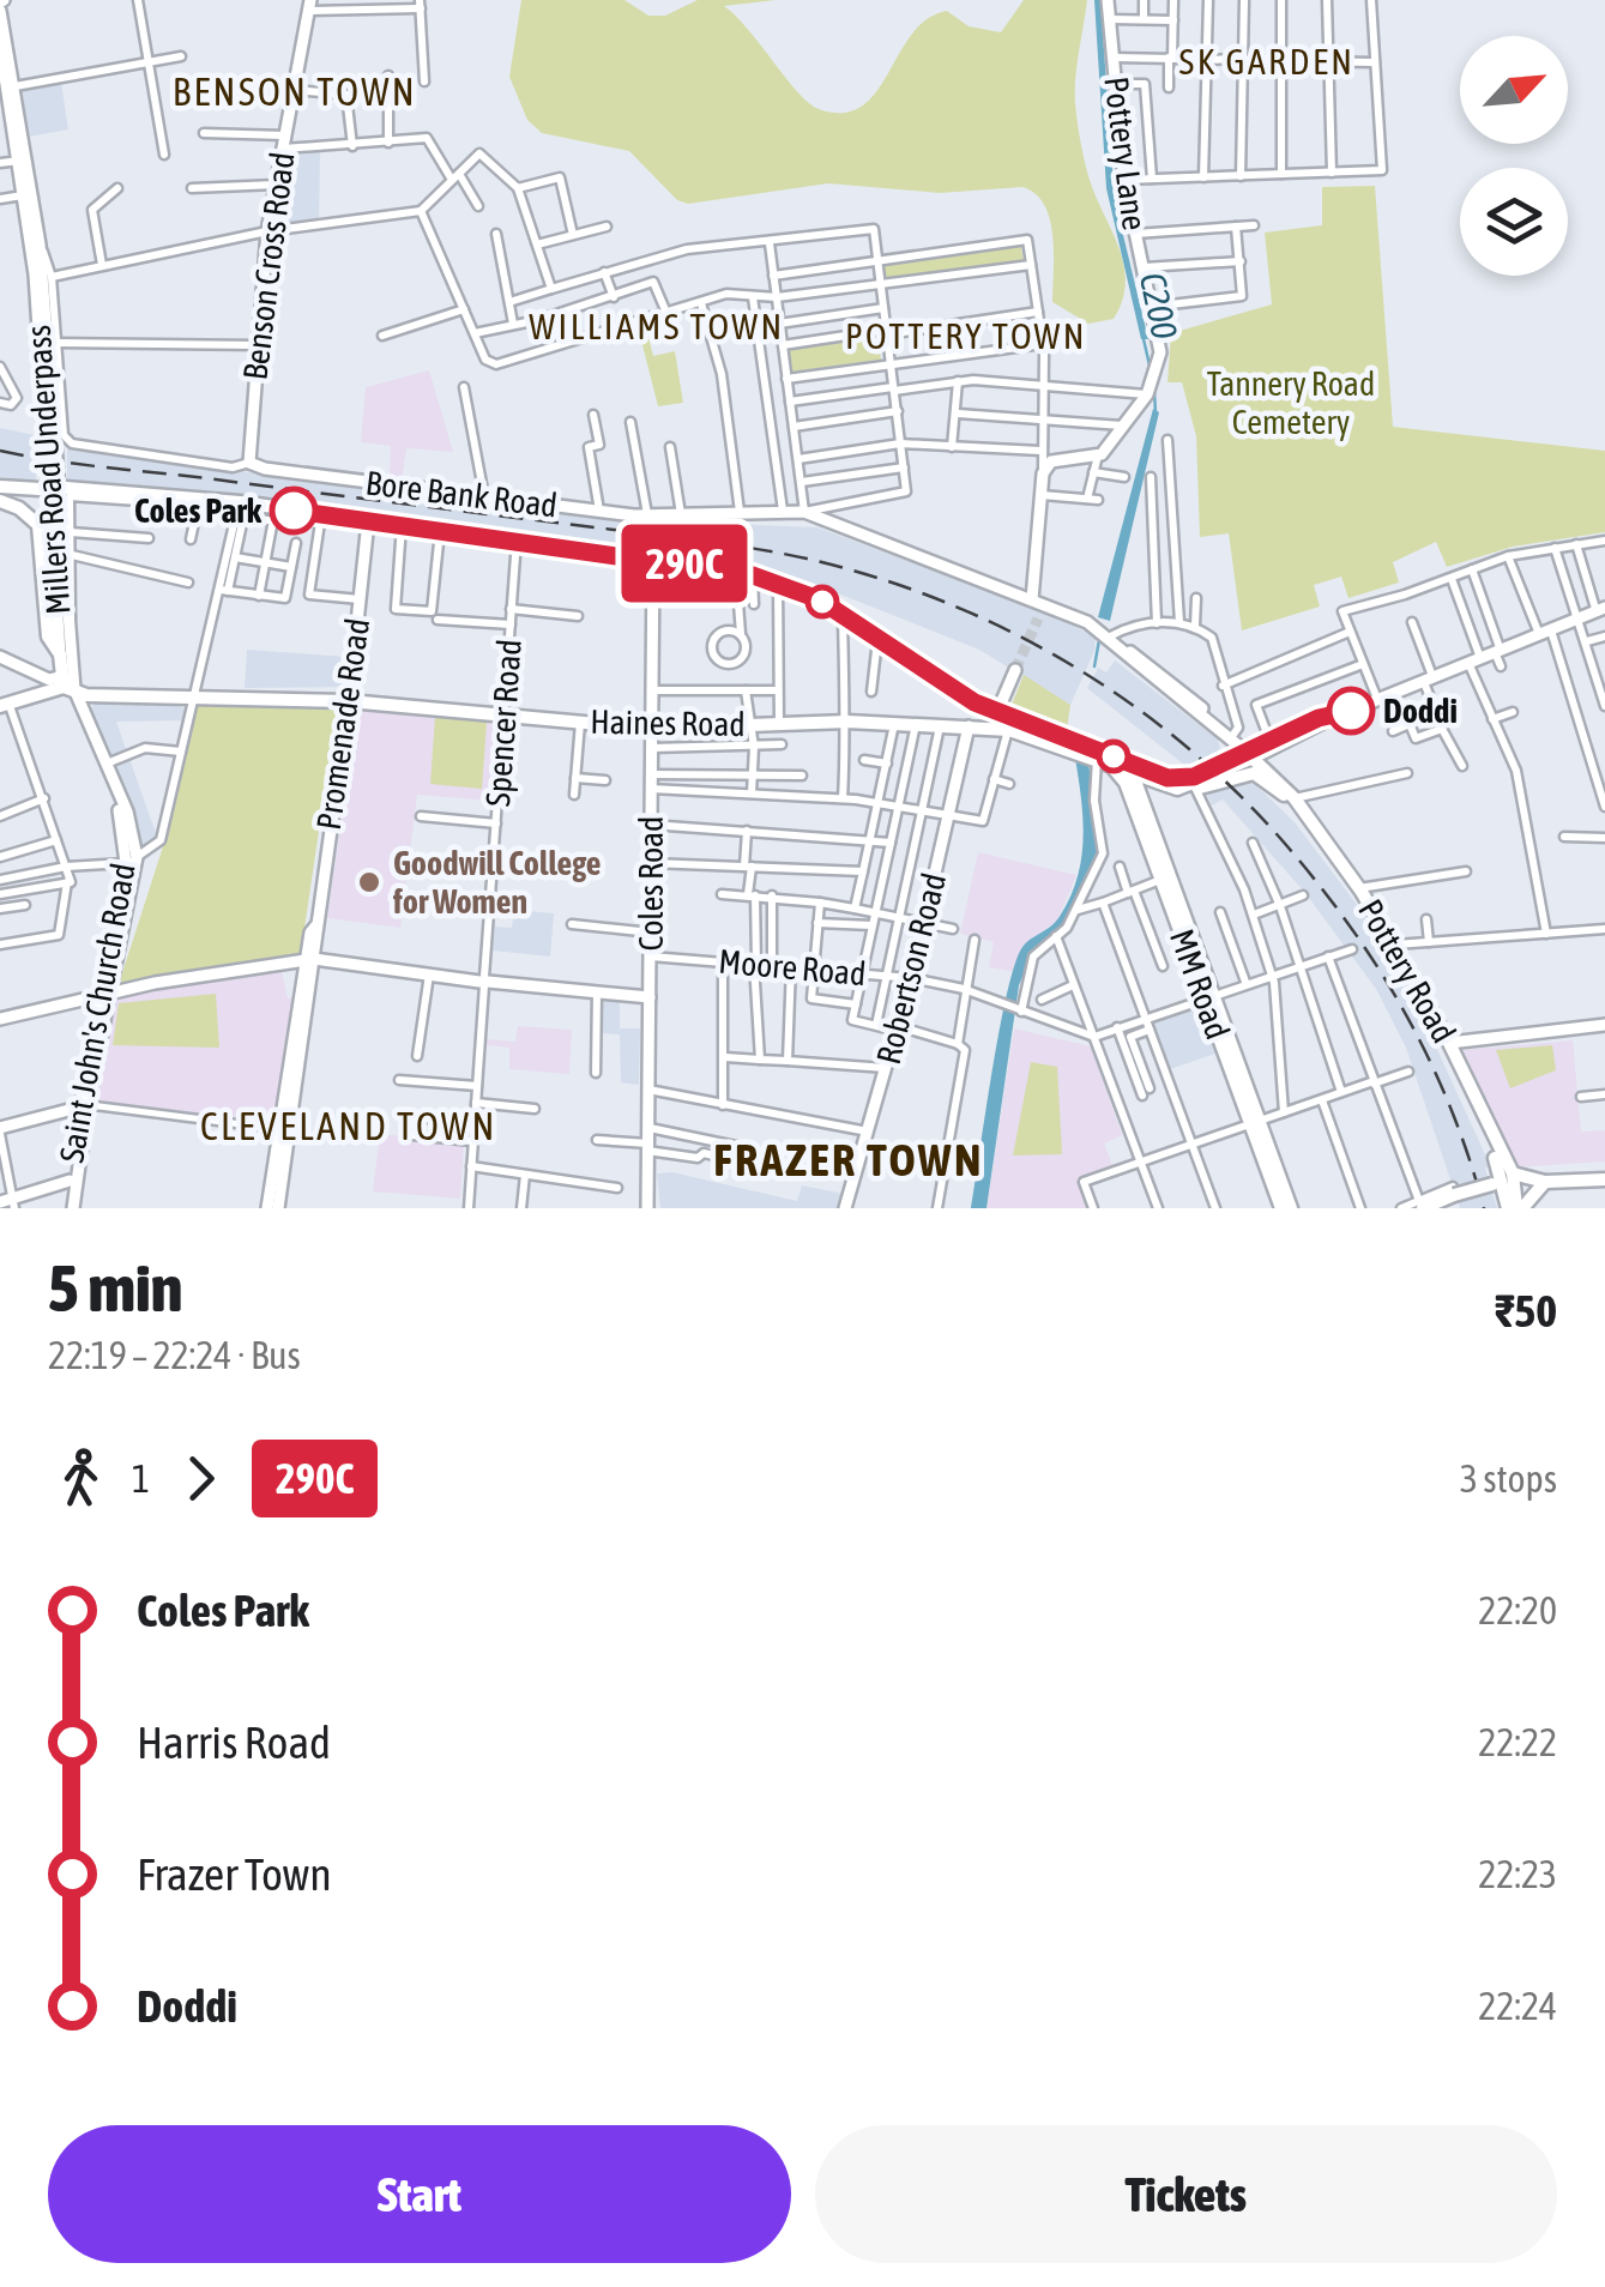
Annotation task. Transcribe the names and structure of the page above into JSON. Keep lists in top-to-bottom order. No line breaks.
{"streets":{"main road":["Haines Road","Pottery Road","MM Road"],"street":["Pottery Lane","Benson Cross Road","Millers Road Underpass","Bore Bank Road","Spencer Road","Promenade Road","Coles Road","Moore Road","Robertson Road","Saint John's Church Road"]},"crossings":[["Benson Cross Road","Bore Bank Road"],["Millers Road Underpass","Bore Bank Road"],["Millers Road Underpass","Haines Road"],["Millers Road Underpass","Saint John's Church Road"],["Bore Bank Road","Pottery Road"],["Spencer Road","Haines Road"],["Haines Road","Promenade Road"],["Haines Road","Coles Road"],["Haines Road","Robertson Road"],["Haines Road","Pottery Road"],["Haines Road","MM Road"],["Haines Road","Saint John's Church Road"],["Coles Road","Moore Road"],["Moore Road","Robertson Road"]],"districts":["SK GARDEN","BENSON TOWN","WILLIAMS TOWN","POTTERY TOWN","CLEVELAND TOWN","FRAZER TOWN"],"water":["C200"],"parks":["Tannery Road Cemetery"],"places":["Coles Park","Doddi","Goodwill College for Women"],"lines":["bus line 290C"],"north":"top right","page":{"on_map":"290C","heading":["5 min","22:19 – 22:24 · Bus","₹50"],"legs":["1","290C","3 stops"],"list":[{"name":"Coles Park","value":"22:20"},{"name":"Harris Road","value":"22:22"},{"name":"Frazer Town","value":"22:23"},{"name":"Doddi","value":"22:24"}],"buttons":["Start","Tickets"]}}
